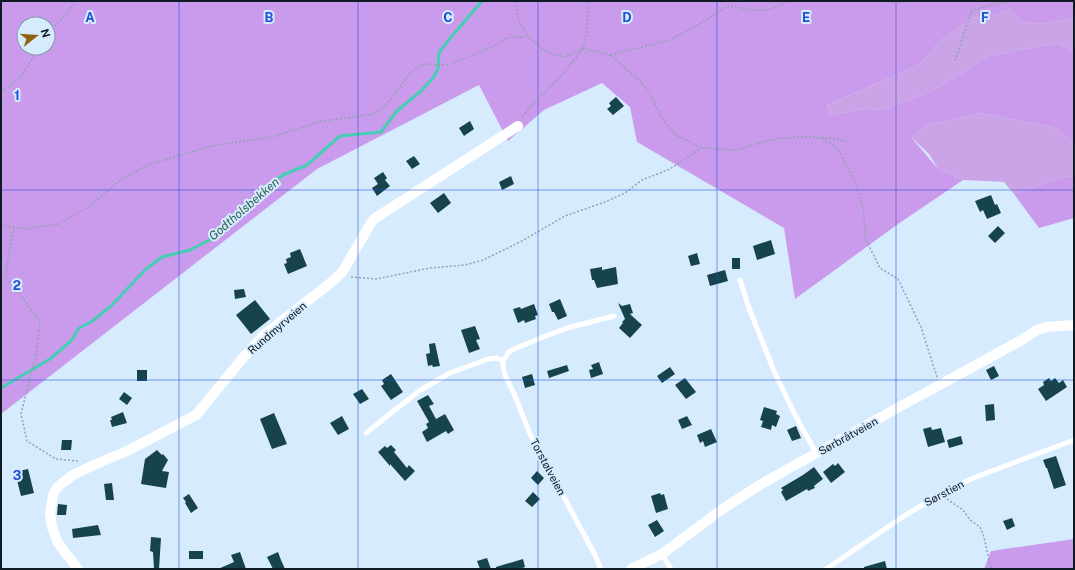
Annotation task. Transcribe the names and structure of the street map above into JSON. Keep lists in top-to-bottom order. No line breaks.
{"streets":{"street":["Rundmyrveien","Sørbråtveien"],"lane":["Torstølveien","Sørstien"]},"water":["Godtholsbekken"],"north":"right","grid":{"columns":["A","B","C","D","E","F"],"rows":["1","2","3"]}}
